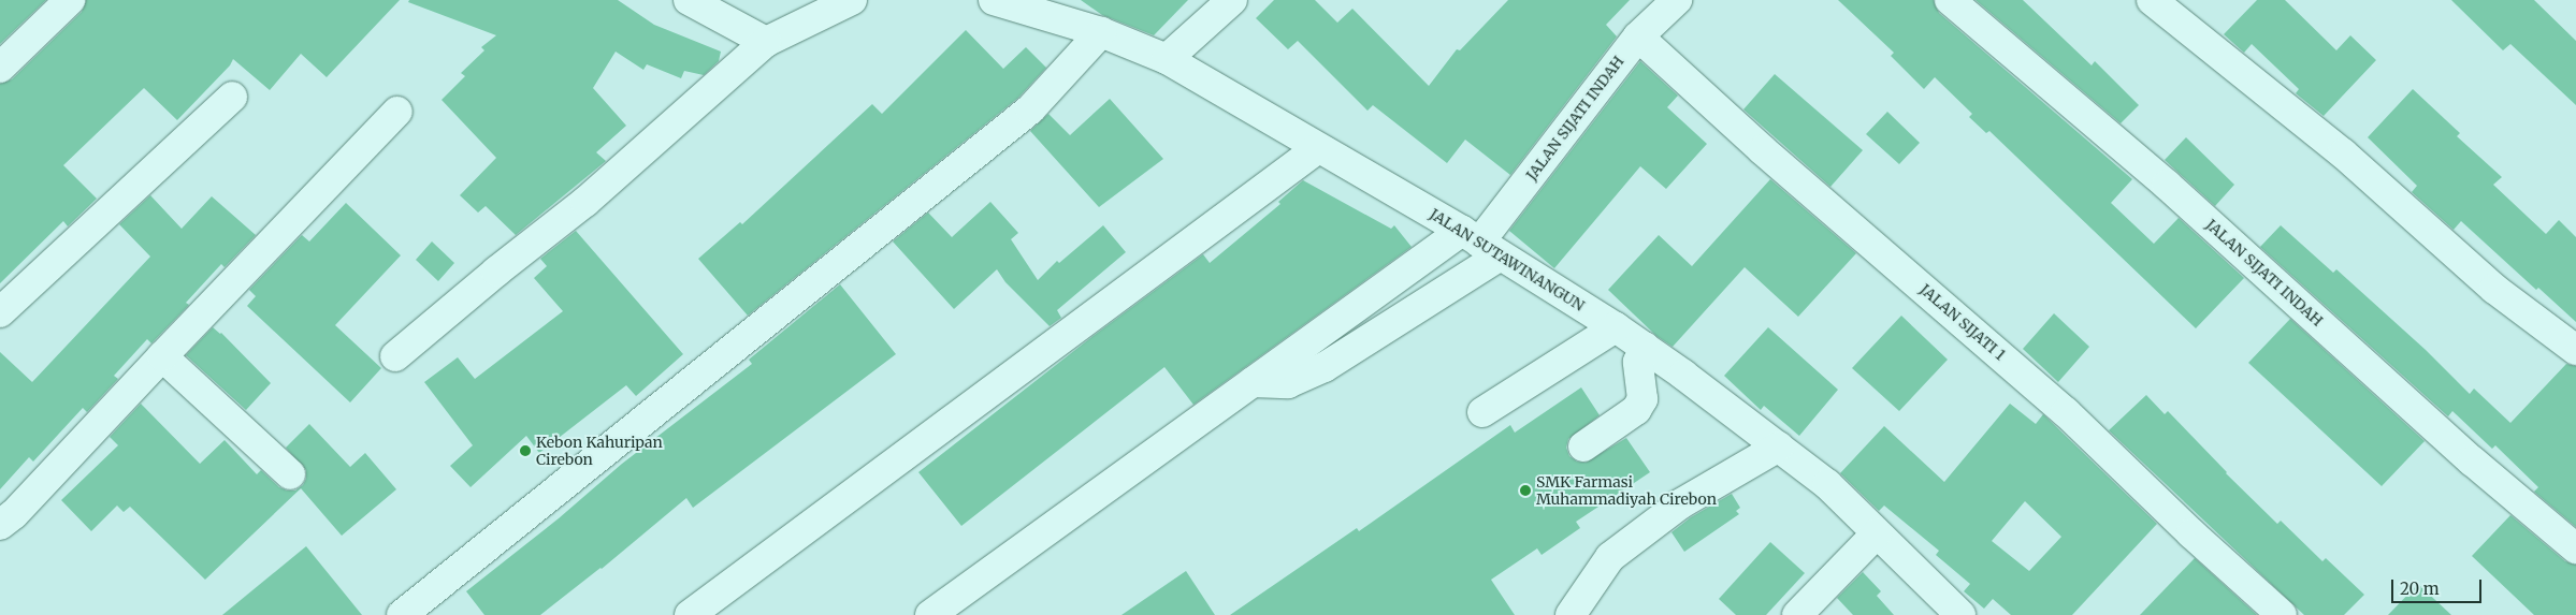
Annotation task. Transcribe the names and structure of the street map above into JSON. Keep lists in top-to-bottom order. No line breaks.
{"streets":{"street":["JALAN SIJATI INDAH","JALAN SUTAWINANGUN","JALAN SIJATI 1"]},"crossings":[["JALAN SIJATI INDAH","JALAN SUTAWINANGUN"],["JALAN SIJATI INDAH","JALAN SIJATI 1"]],"places":["Kebon Kahuripan Cirebon","SMK Farmasi Muhammadiyah Cirebon"],"scale_bar":"20 m"}
